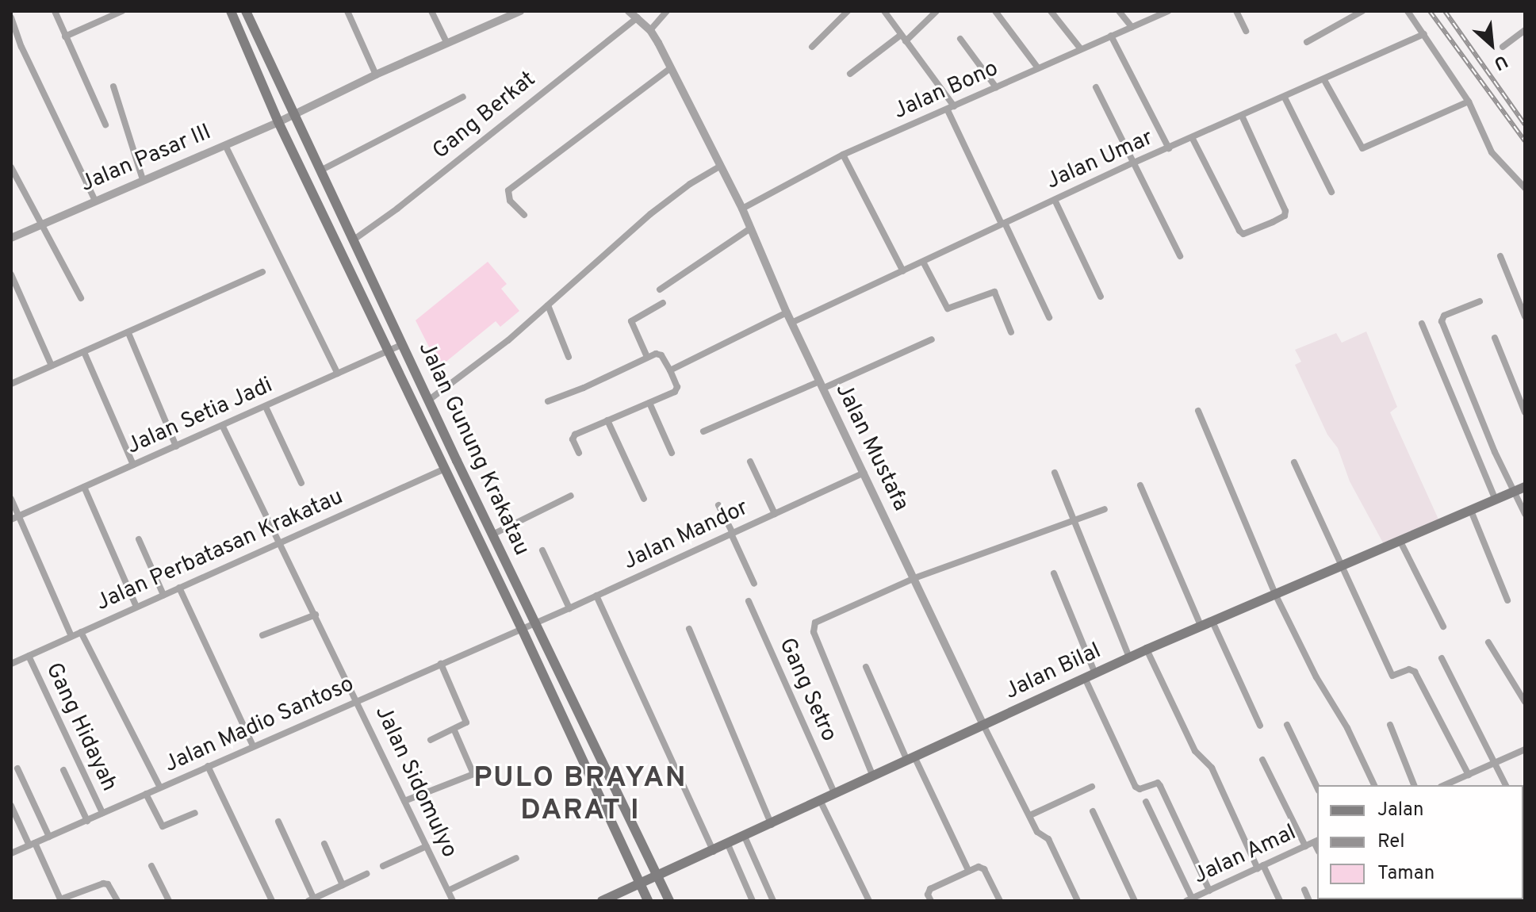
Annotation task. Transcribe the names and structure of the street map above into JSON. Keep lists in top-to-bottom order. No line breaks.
{"streets":{"main road":["Jalan Gunung Krakatau","Jalan Bilal"],"street":["Jalan Bono","Gang Berkat","Jalan Pasar III","Jalan Umar","Jalan Setia Jadi","Jalan Mustafa","Jalan Mandor","Jalan Perbatasan Krakatau","Gang Setro","Jalan Madio Santoso","Gang Hidayah","Jalan Sidomulyo","Jalan Amal"]},"crossings":[["Jalan Bono","Jalan Mustafa"],["Gang Berkat","Jalan Mustafa"],["Gang Berkat","Jalan Gunung Krakatau"],["Jalan Pasar III","Jalan Gunung Krakatau"],["Jalan Umar","Jalan Mustafa"],["Jalan Setia Jadi","Jalan Gunung Krakatau"],["Jalan Setia Jadi","Jalan Sidomulyo"],["Jalan Mustafa","Jalan Mandor"],["Jalan Mustafa","Jalan Bilal"],["Jalan Gunung Krakatau","Jalan Mandor"],["Jalan Gunung Krakatau","Jalan Perbatasan Krakatau"],["Jalan Gunung Krakatau","Jalan Bilal"],["Jalan Gunung Krakatau","Jalan Madio Santoso"],["Jalan Mandor","Jalan Madio Santoso"],["Jalan Perbatasan Krakatau","Gang Hidayah"],["Jalan Perbatasan Krakatau","Jalan Sidomulyo"],["Jalan Bilal","Gang Setro"],["Jalan Madio Santoso","Gang Hidayah"],["Jalan Madio Santoso","Jalan Sidomulyo"]],"districts":["PULO BRAYAN DARAT I"],"legend":["Jalan","Rel","Taman"],"north":"bottom right"}
